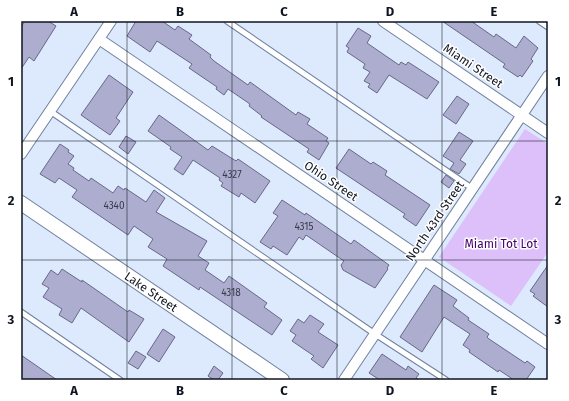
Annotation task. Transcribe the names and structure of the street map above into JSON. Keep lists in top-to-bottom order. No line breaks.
{"streets":{"main road":["Lake Street"],"street":["Miami Street","Ohio Street","North 43rd Street"]},"crossings":[["Miami Street","North 43rd Street"],["Ohio Street","North 43rd Street"]],"parks":["Miami Tot Lot"],"house_numbers":["4327","4340","4315","4318"],"grid":{"columns":["A","B","C","D","E"],"rows":["1","2","3"]}}
